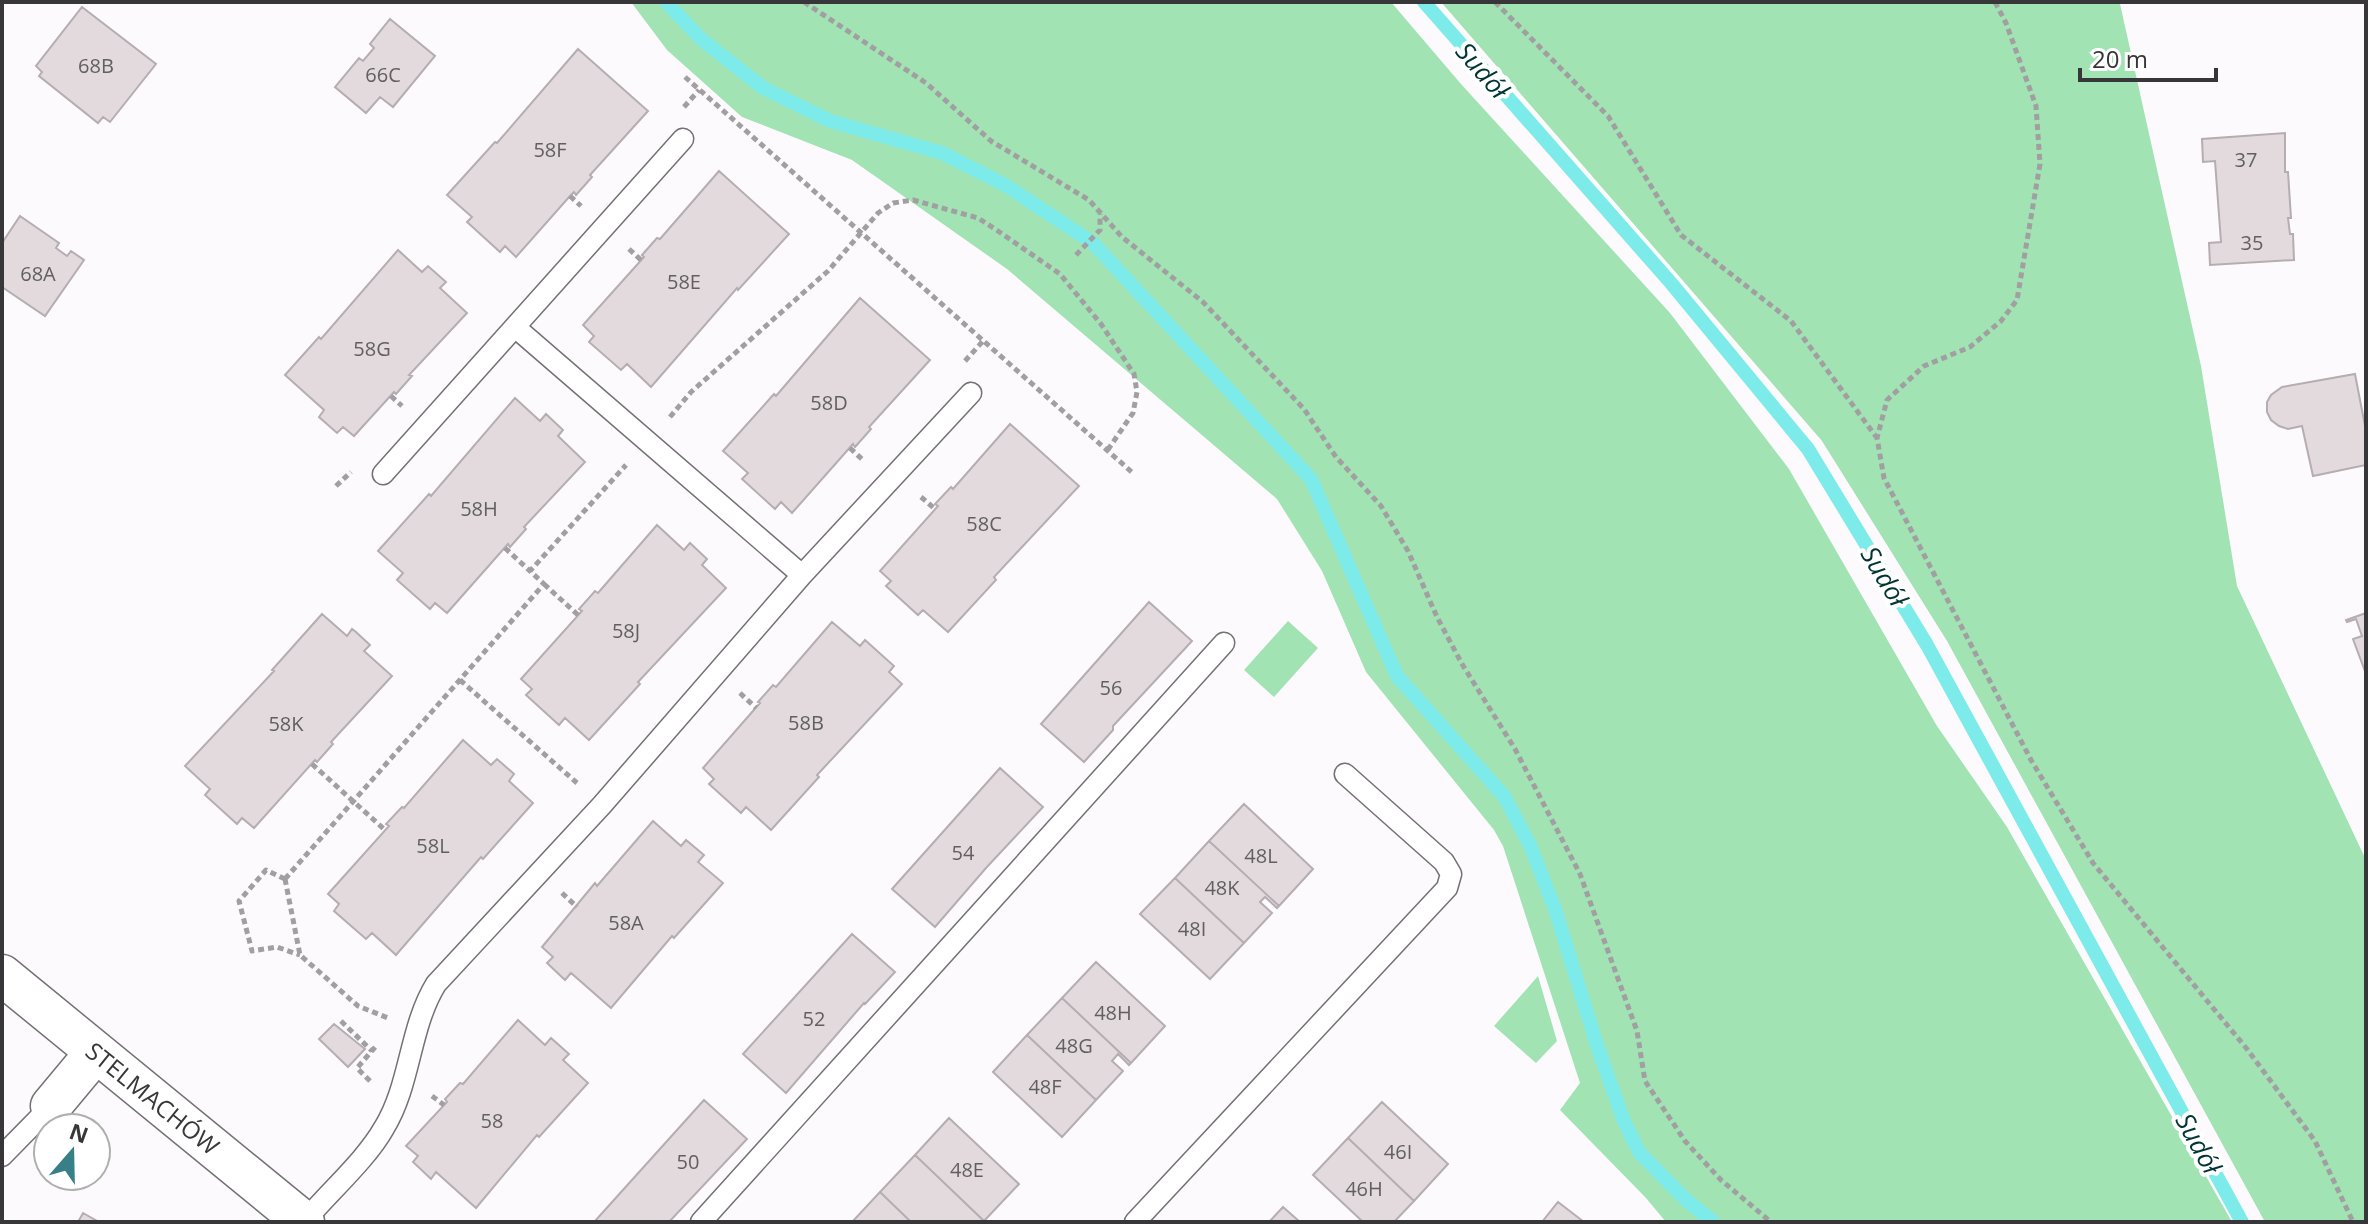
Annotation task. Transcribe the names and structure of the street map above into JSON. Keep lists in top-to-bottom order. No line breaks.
{"streets":{"street":["STELMACHÓW"]},"water":["Sudół"],"house_numbers":["68B","66C","58F","37","35","68A","58E","58G","58D","58H","58C","58J","56","58B","58K","58L","54","48L","48K","58A","48I","48H","52","48G","48F","58","46I","50","48E","46H"],"scale_bar":"20 m","north":"top"}
